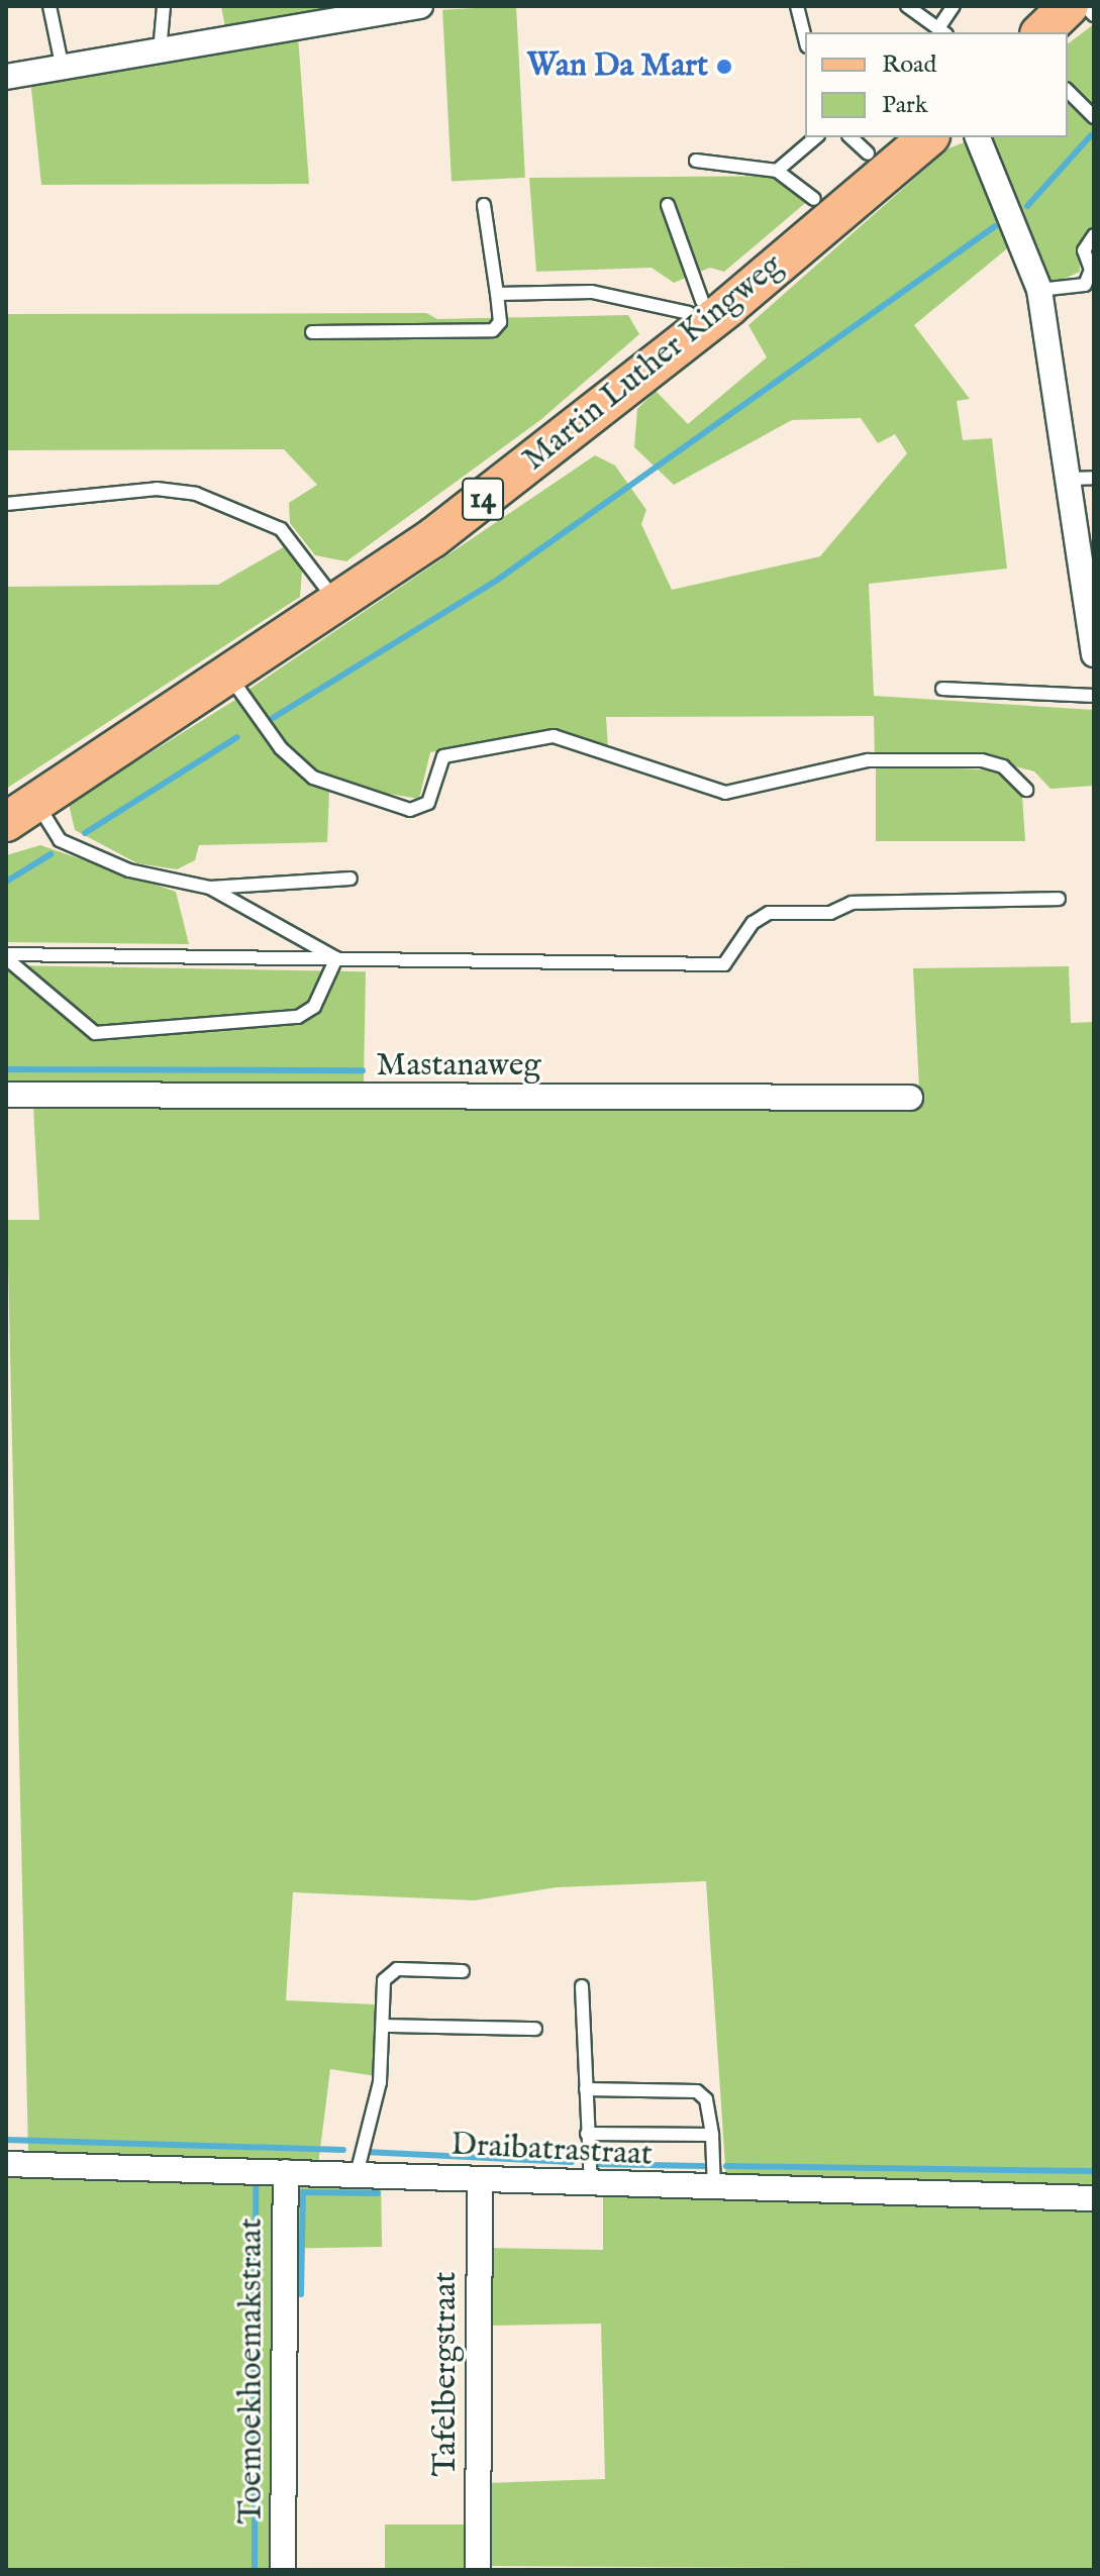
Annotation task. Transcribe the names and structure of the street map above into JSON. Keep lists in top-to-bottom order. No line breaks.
{"streets":{"main road":["Martin Luther Kingweg","14"],"street":["Mastanaweg","Draibatrastraat","Toemoekhoemakstraat","Tafelbergstraat"]},"crossings":[["Draibatrastraat","Toemoekhoemakstraat"],["Draibatrastraat","Tafelbergstraat"]],"places":["Wan Da Mart"],"legend":["Road","Park"]}
